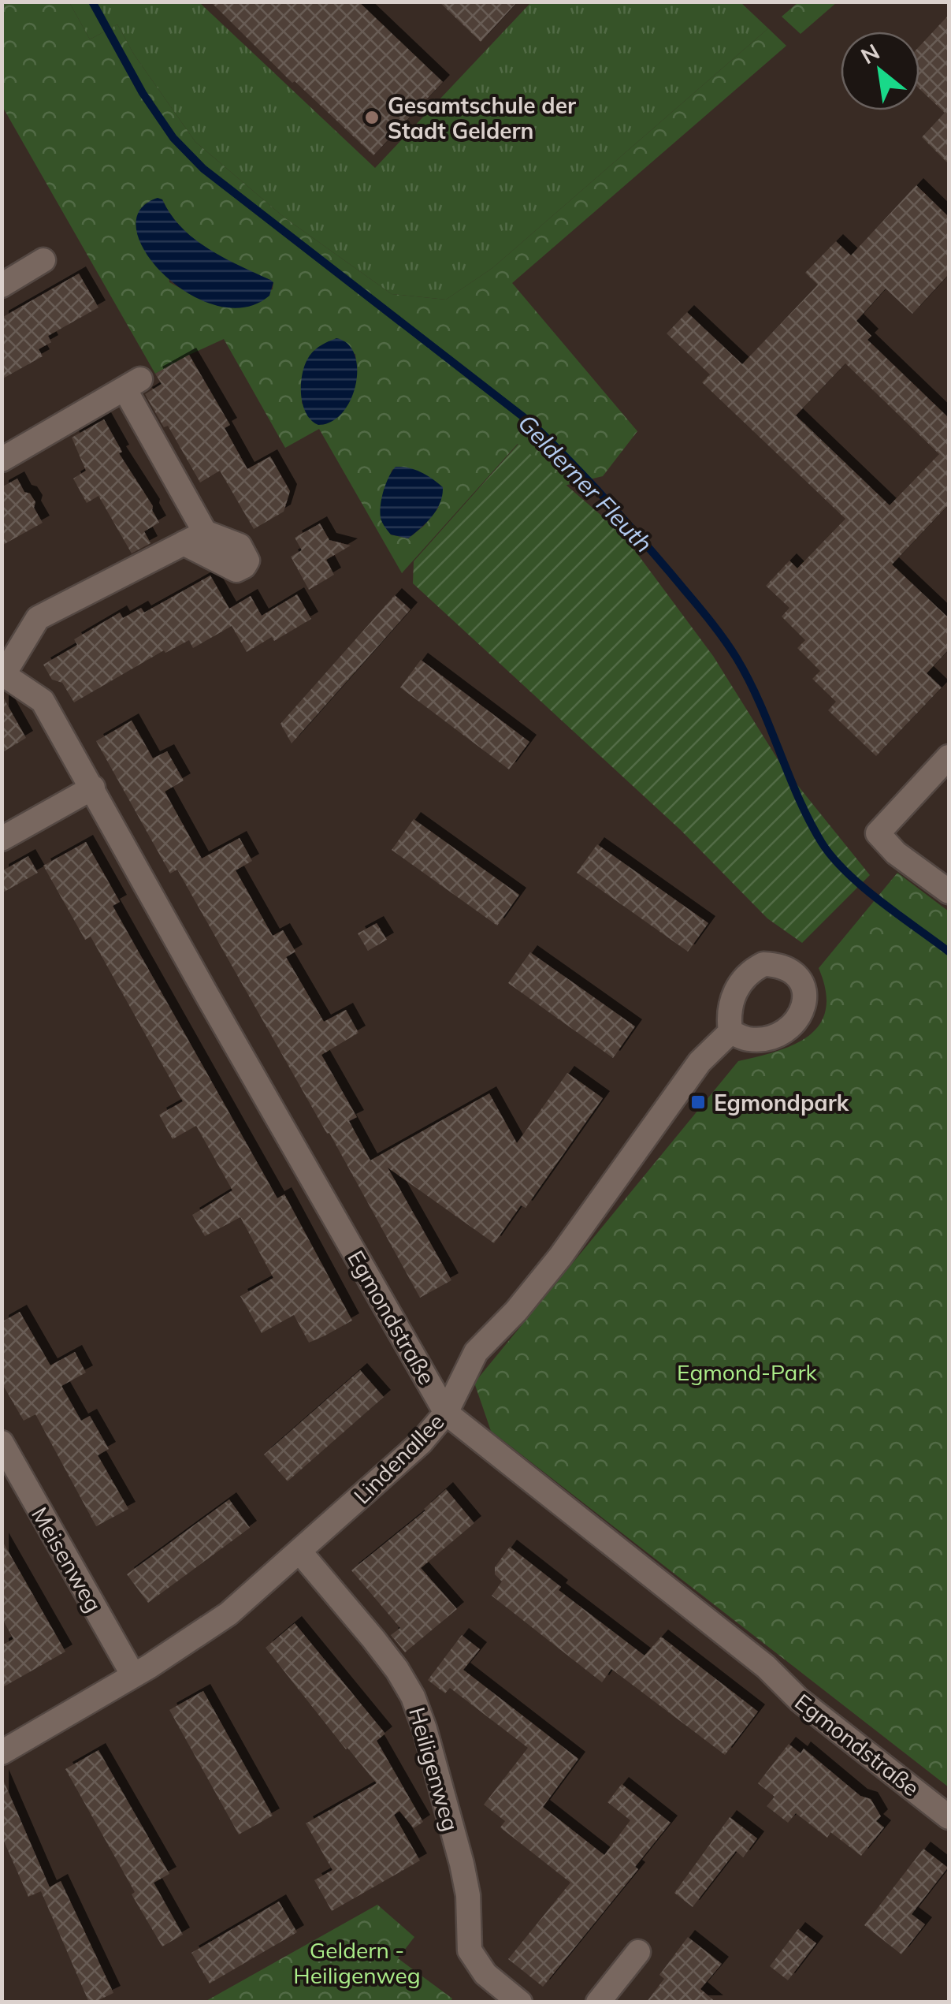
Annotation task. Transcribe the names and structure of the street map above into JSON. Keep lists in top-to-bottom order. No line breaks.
{"streets":{"street":["Egmondstraße","Lindenallee","Meisenweg","Heiligenweg"]},"crossings":[["Egmondstraße","Lindenallee"],["Lindenallee","Meisenweg"],["Lindenallee","Heiligenweg"]],"water":["Gelderner Fleuth"],"parks":["Egmond-Park","Geldern - Heiligenweg"],"places":{"other":["Gesamtschule der Stadt Geldern"],"transit":["Egmondpark"]},"north":"top left"}
